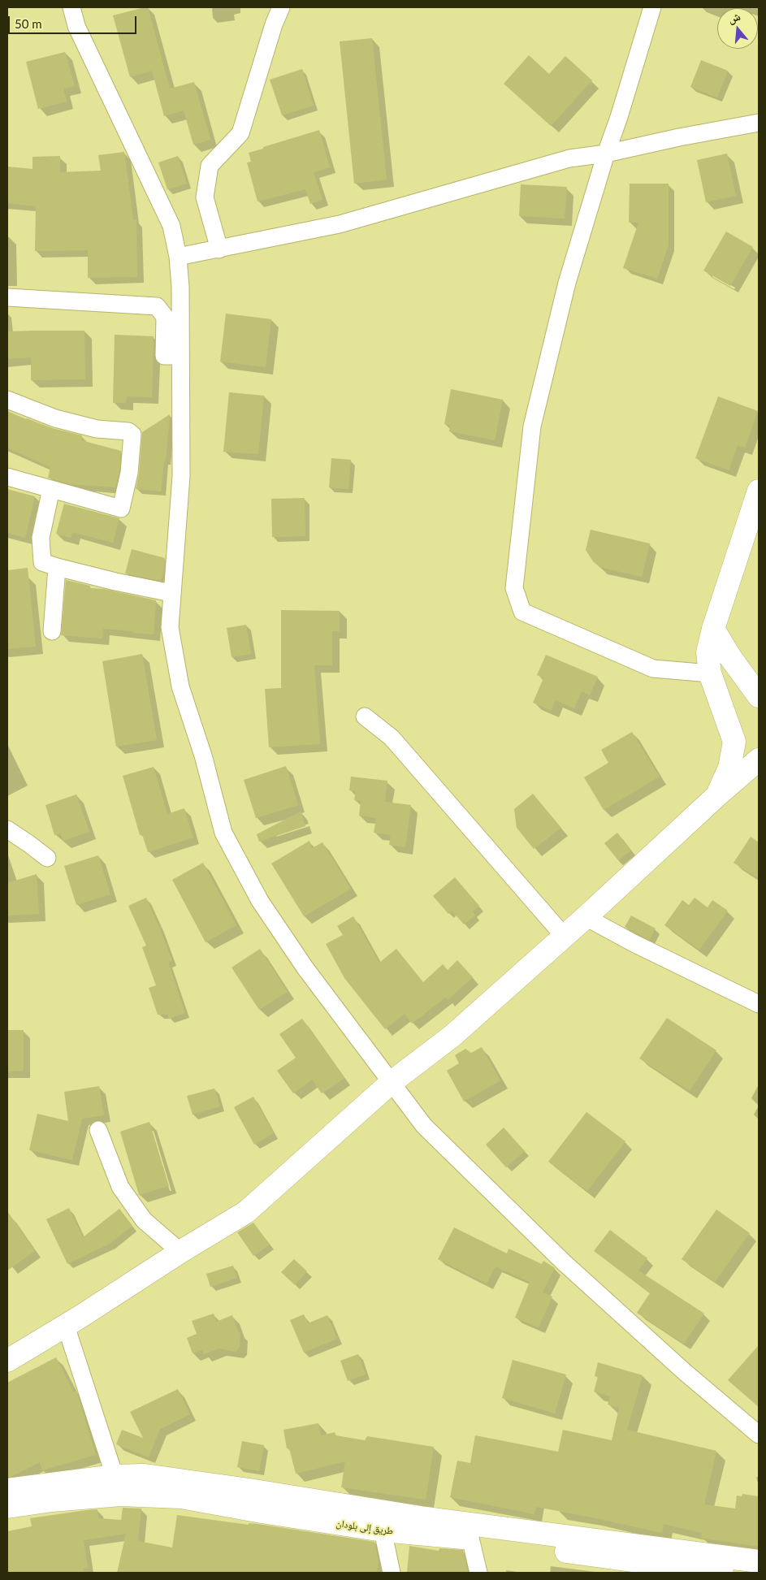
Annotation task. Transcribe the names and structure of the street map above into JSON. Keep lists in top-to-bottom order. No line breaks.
{"streets":{"main road":["طريق إلى بلودان"]},"scale_bar":"50 m","north":"top"}
